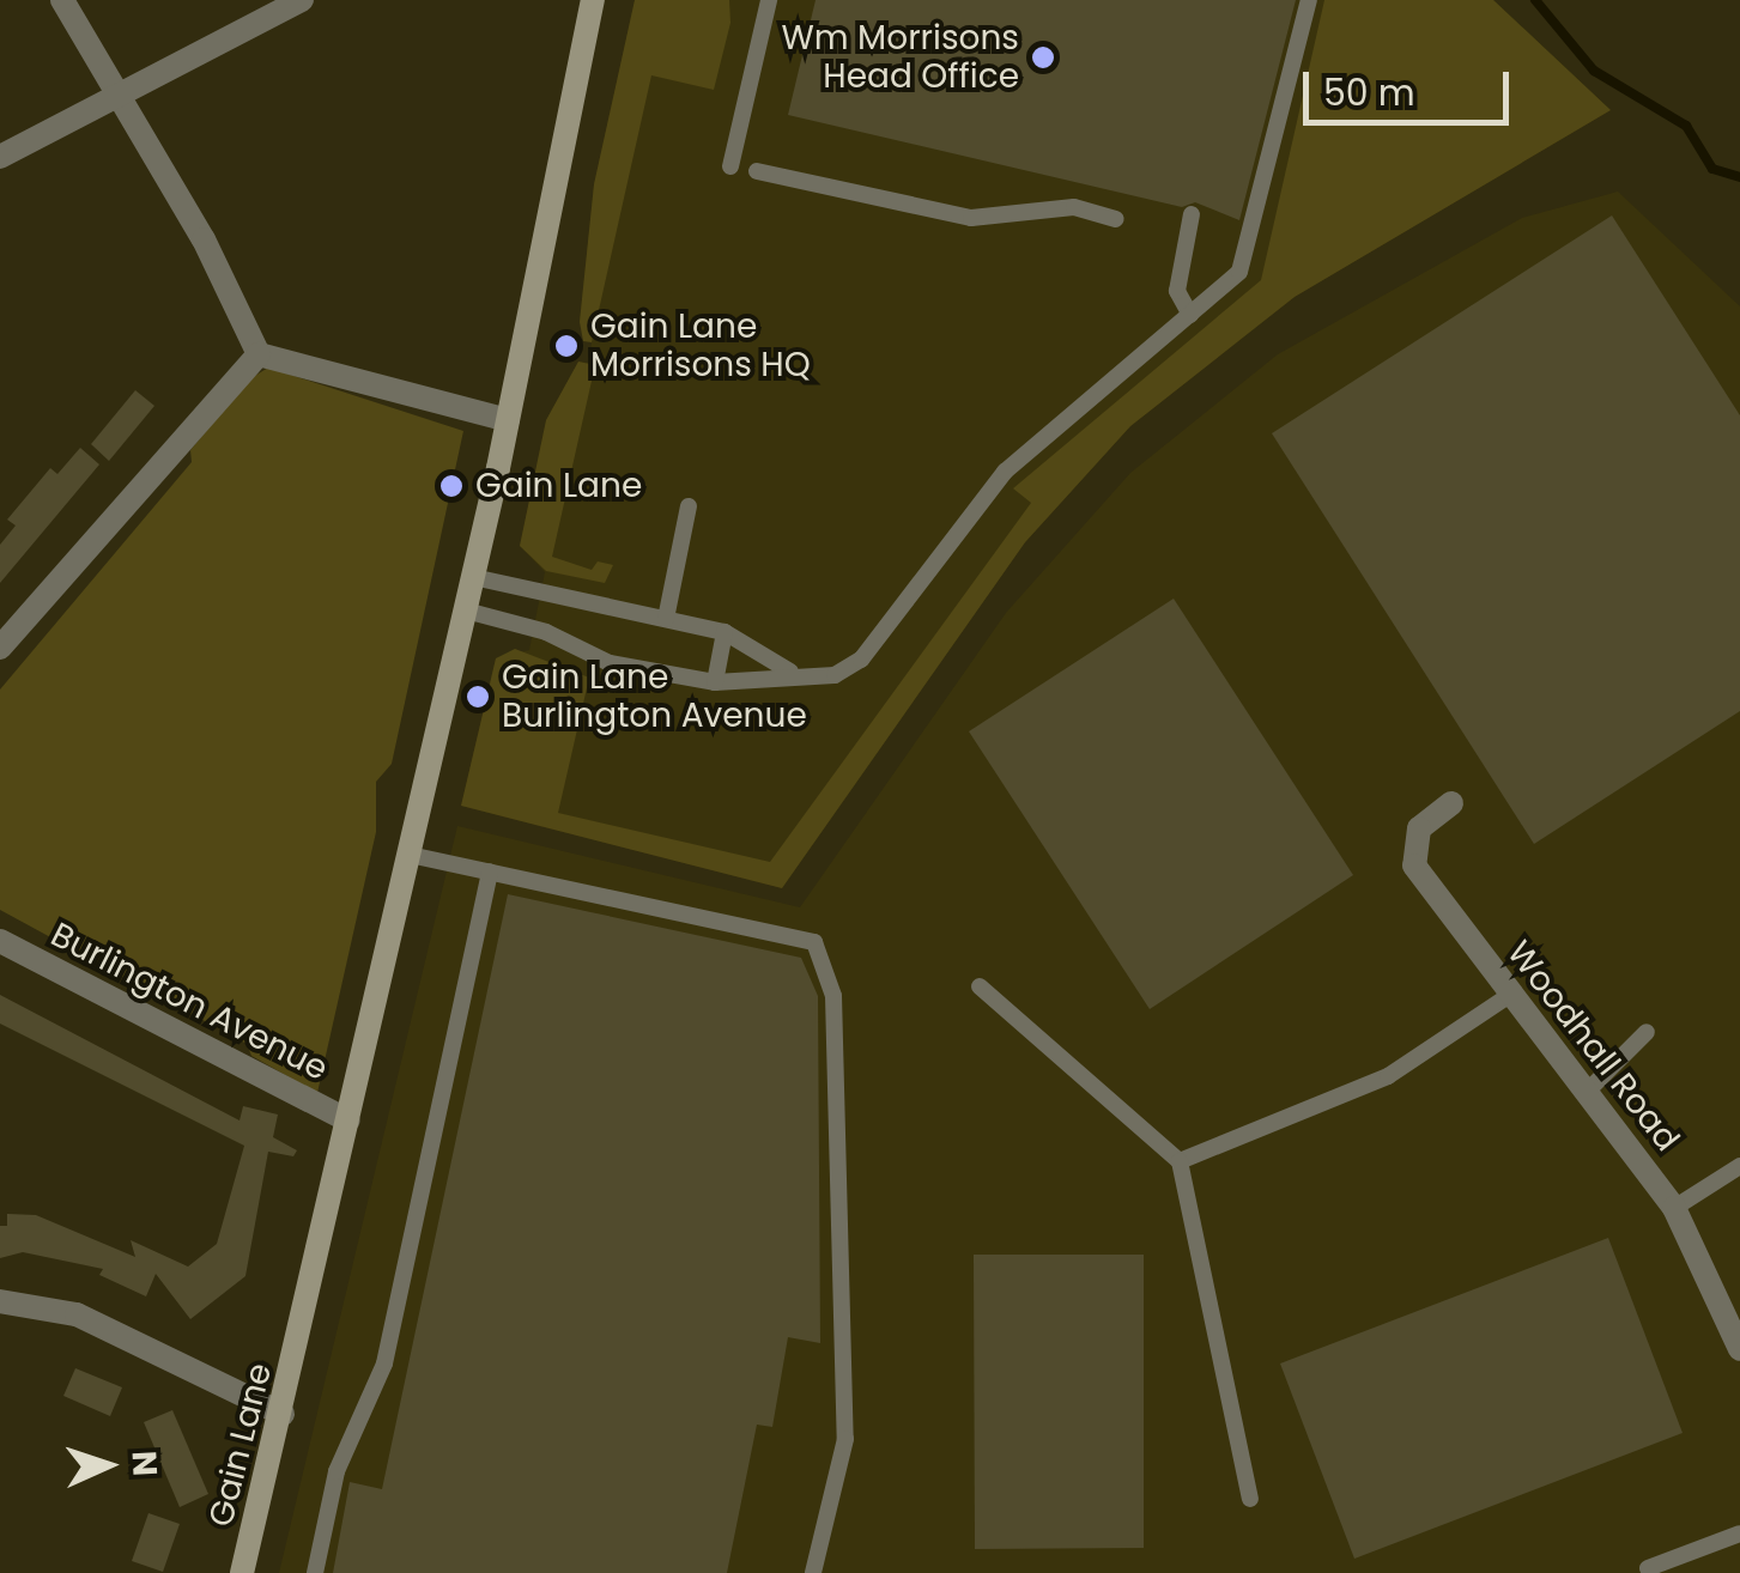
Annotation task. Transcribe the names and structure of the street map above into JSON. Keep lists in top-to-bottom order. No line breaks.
{"streets":{"street":["Burlington Avenue","Woodhall Road","Gain Lane"]},"crossings":[["Burlington Avenue","Gain Lane"]],"places":["Wm Morrisons Head Office","Gain Lane Morrisons HQ","Gain Lane","Gain Lane Burlington Avenue"],"scale_bar":"50 m","north":"right"}
